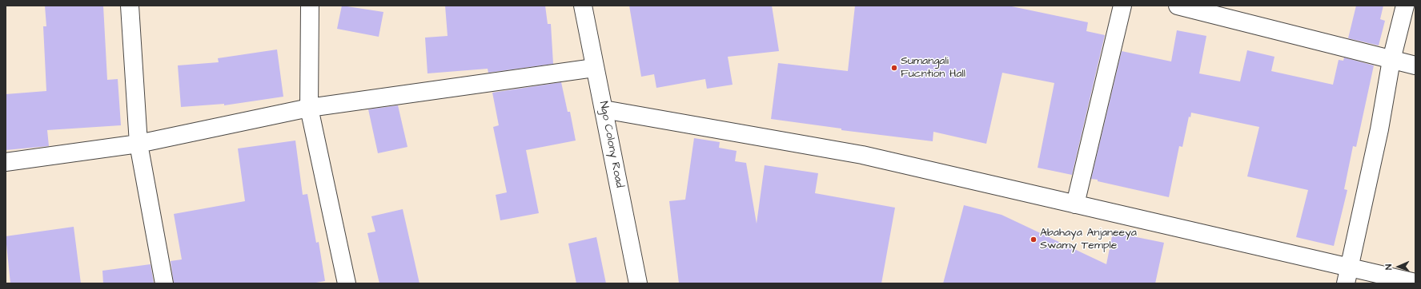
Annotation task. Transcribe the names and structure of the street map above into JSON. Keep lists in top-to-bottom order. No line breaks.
{"streets":{"street":["Ngo Colony Road"]},"places":["Sumangali Fucntion Hall","Abahaya Anjaneeya Swamy Temple"],"north":"left"}
